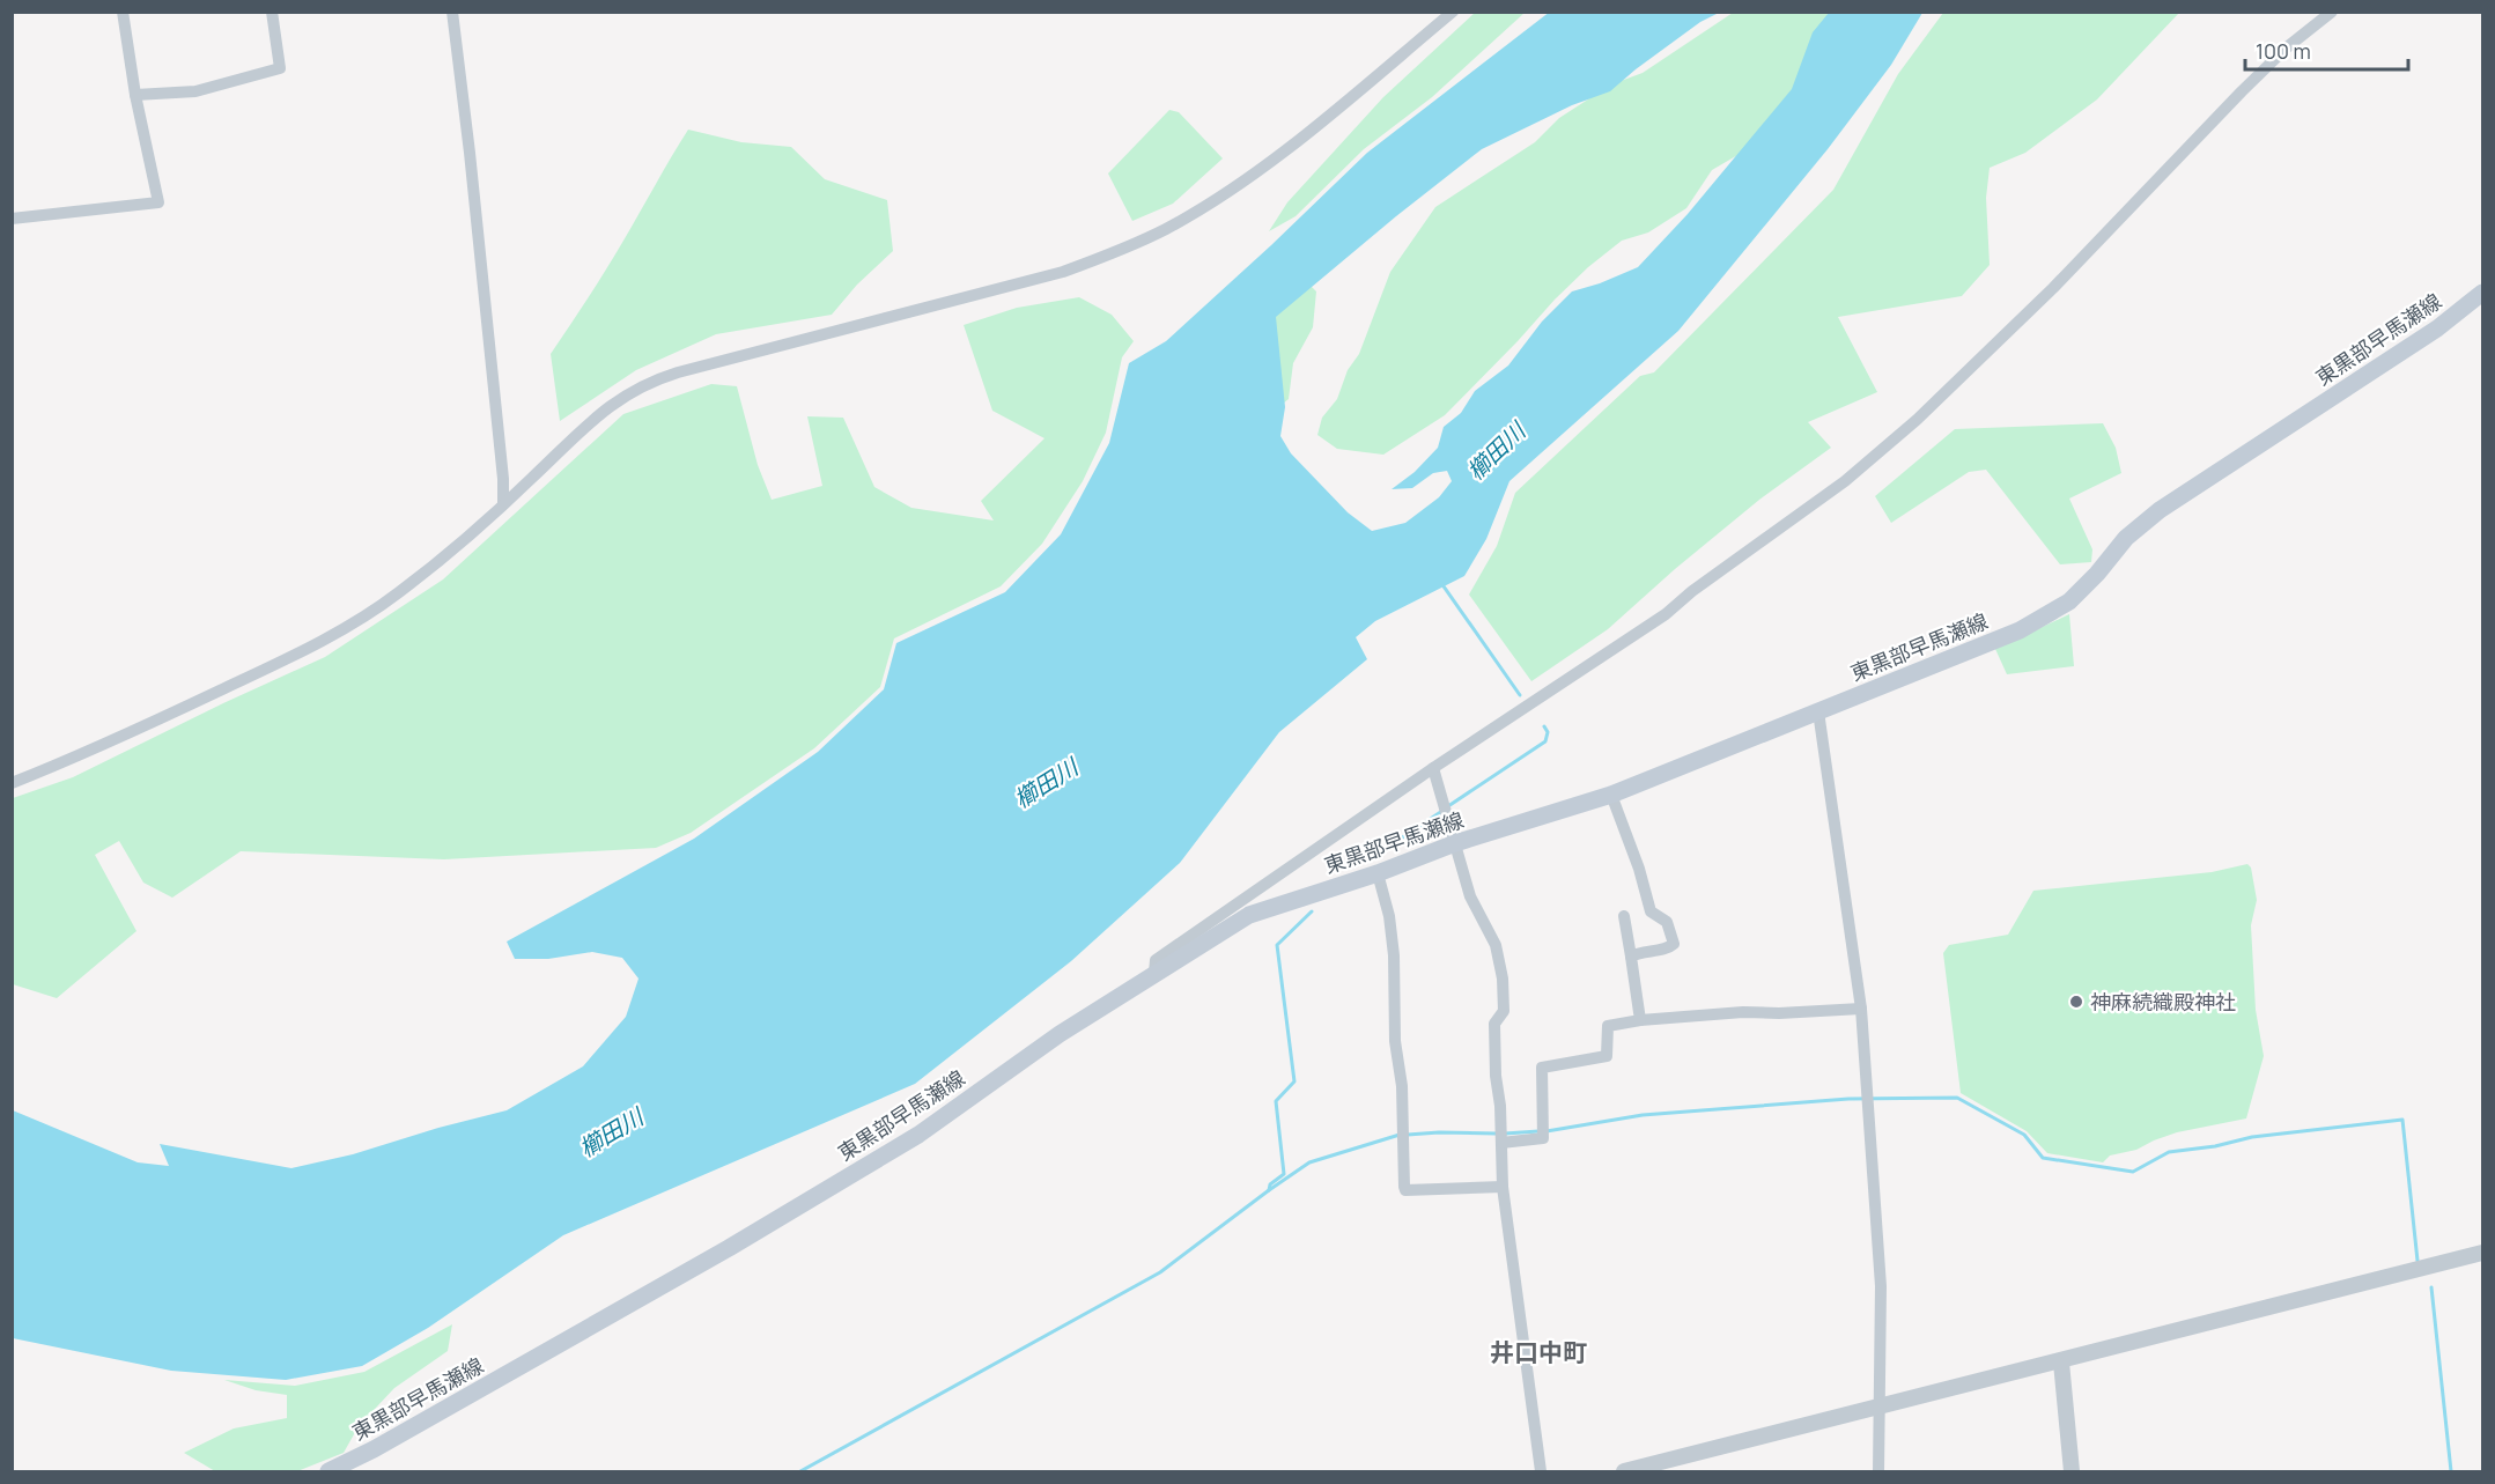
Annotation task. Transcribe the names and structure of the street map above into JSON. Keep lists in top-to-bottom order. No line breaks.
{"streets":{"main road":["東黒部早馬瀬線"]},"districts":["井口中町"],"water":["櫛田川"],"places":["神麻続織殿神社"],"scale_bar":"100 m"}
